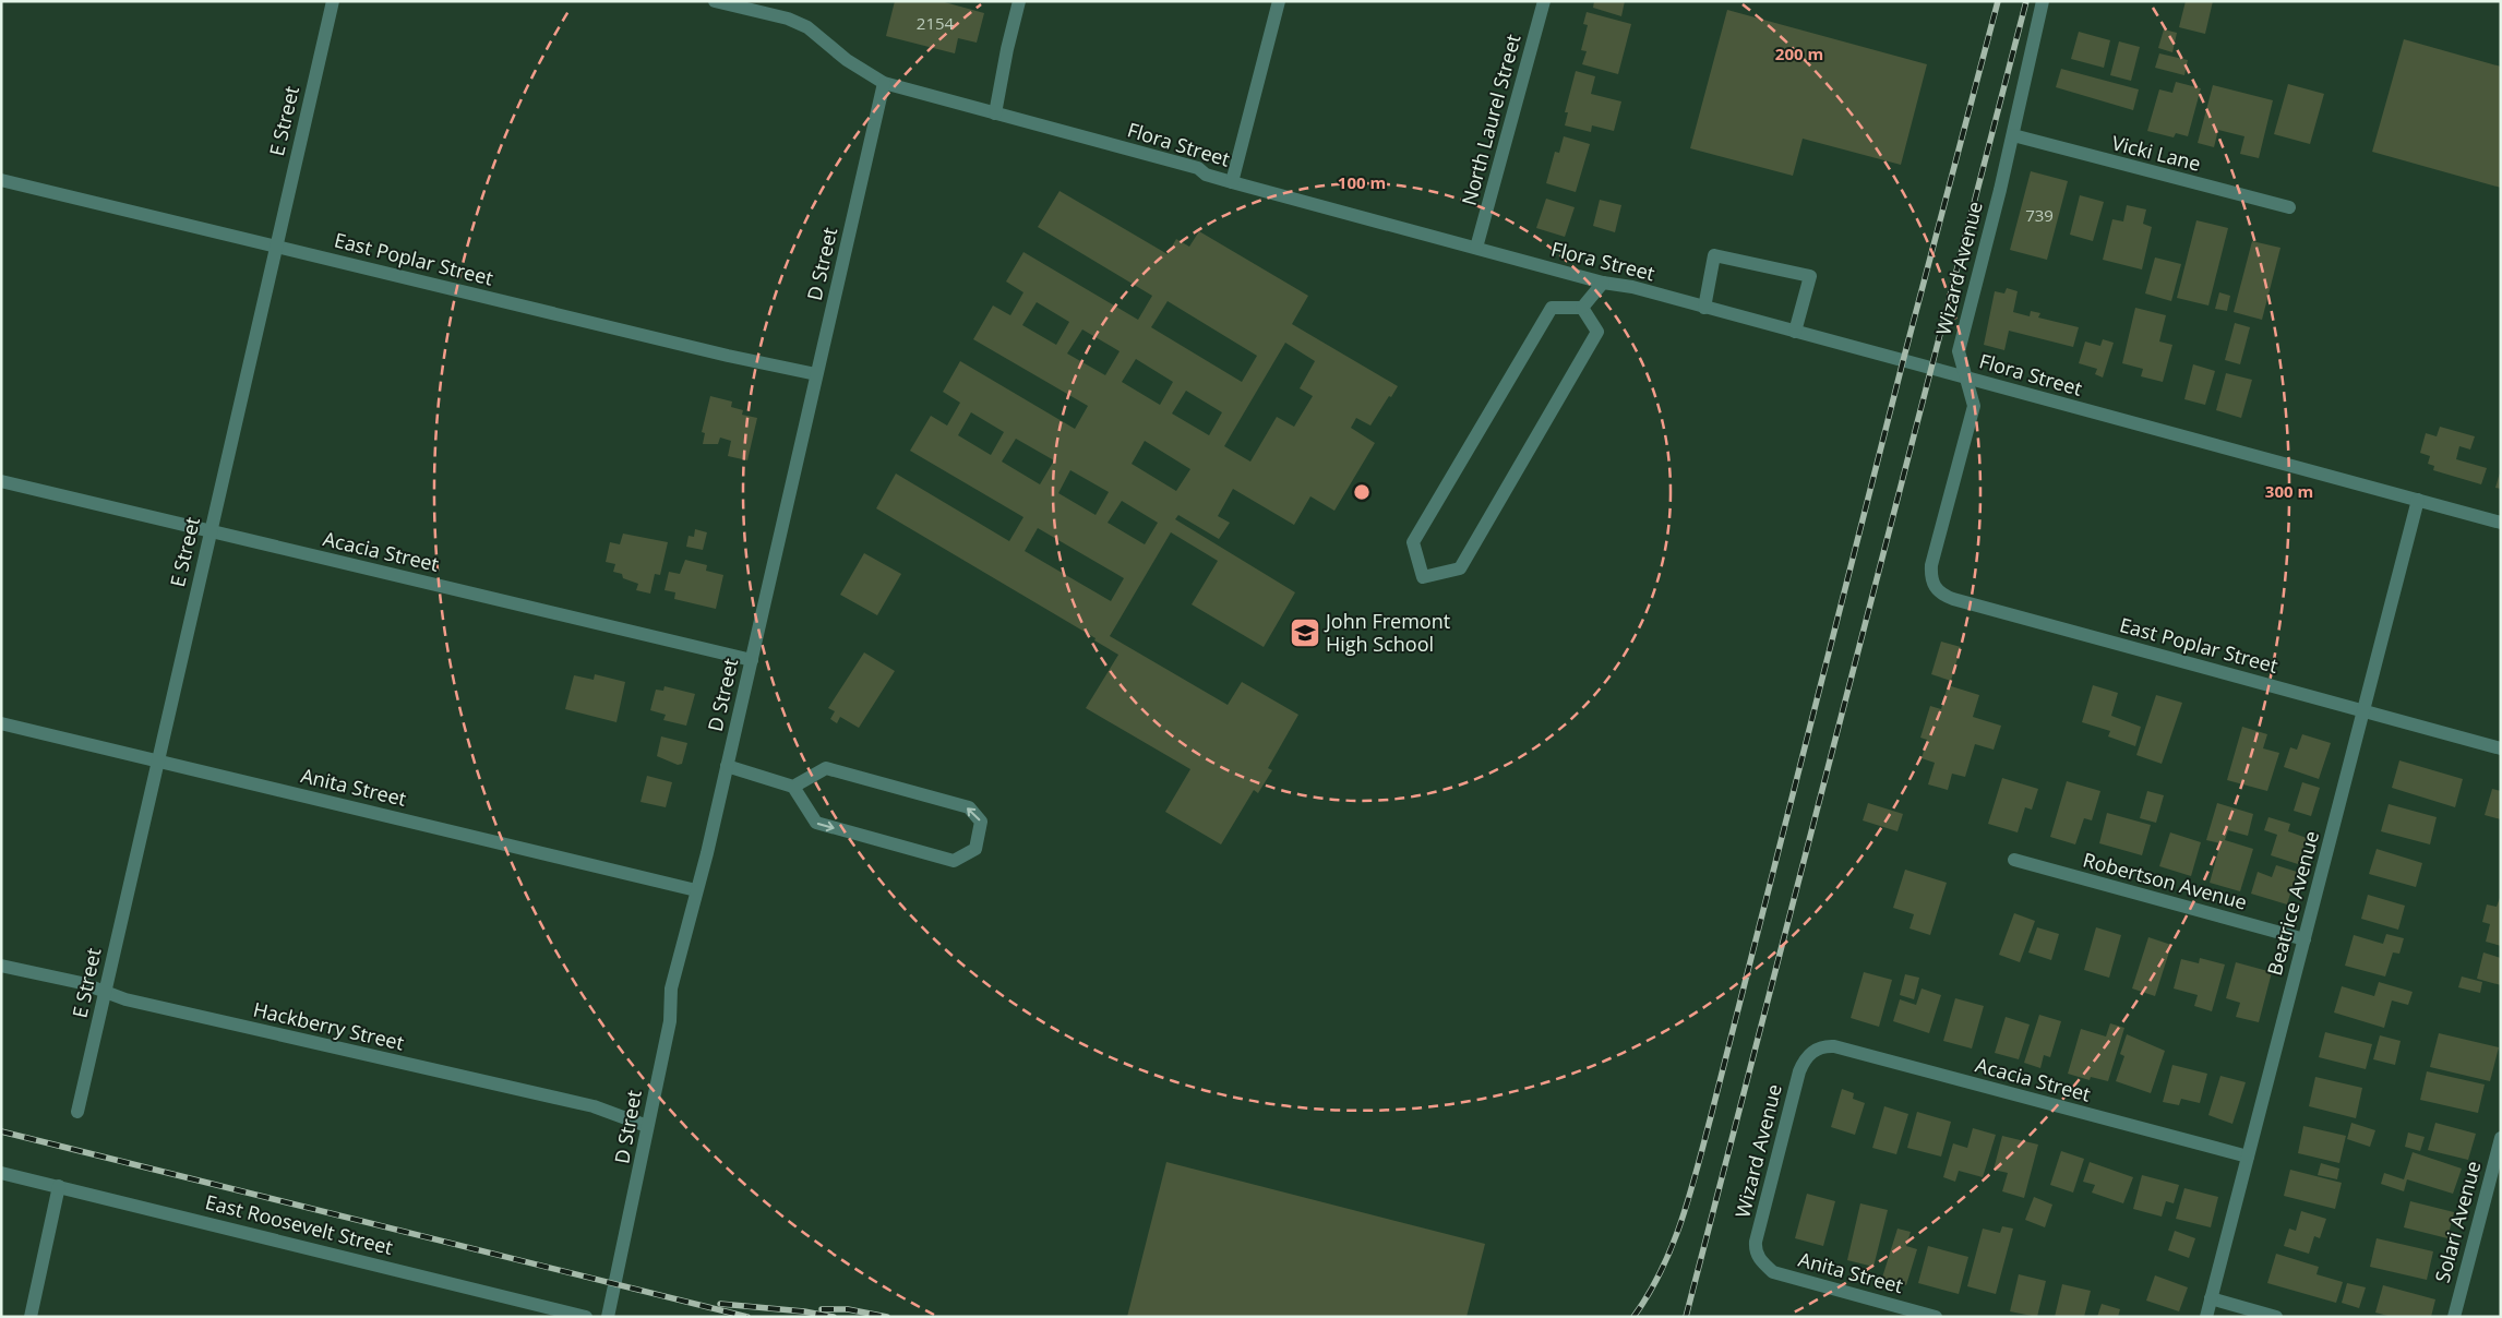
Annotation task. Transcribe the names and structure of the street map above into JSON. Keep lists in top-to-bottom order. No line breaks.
{"streets":{"street":["North Laurel Street","E Street","Flora Street","Vicki Lane","East Poplar Street","D Street","Wizard Avenue","Acacia Street","Anita Street","Robertson Avenue","Beatrice Avenue","Hackberry Street","Solari Avenue","East Roosevelt Street"]},"crossings":[["North Laurel Street","Flora Street"],["E Street","East Poplar Street"],["E Street","Acacia Street"],["E Street","Anita Street"],["E Street","Hackberry Street"],["Flora Street","D Street"],["Flora Street","Wizard Avenue"],["Flora Street","Beatrice Avenue"],["Vicki Lane","Wizard Avenue"],["East Poplar Street","D Street"],["East Poplar Street","Wizard Avenue"],["East Poplar Street","Beatrice Avenue"],["D Street","Acacia Street"],["D Street","Anita Street"],["D Street","Hackberry Street"],["Wizard Avenue","Acacia Street"],["Wizard Avenue","Anita Street"],["Acacia Street","Beatrice Avenue"],["Robertson Avenue","Beatrice Avenue"]],"places":{"school or university":["John Fremont High School"]},"house_numbers":["2154","739"],"rings":["200 m","100 m","300 m"]}
